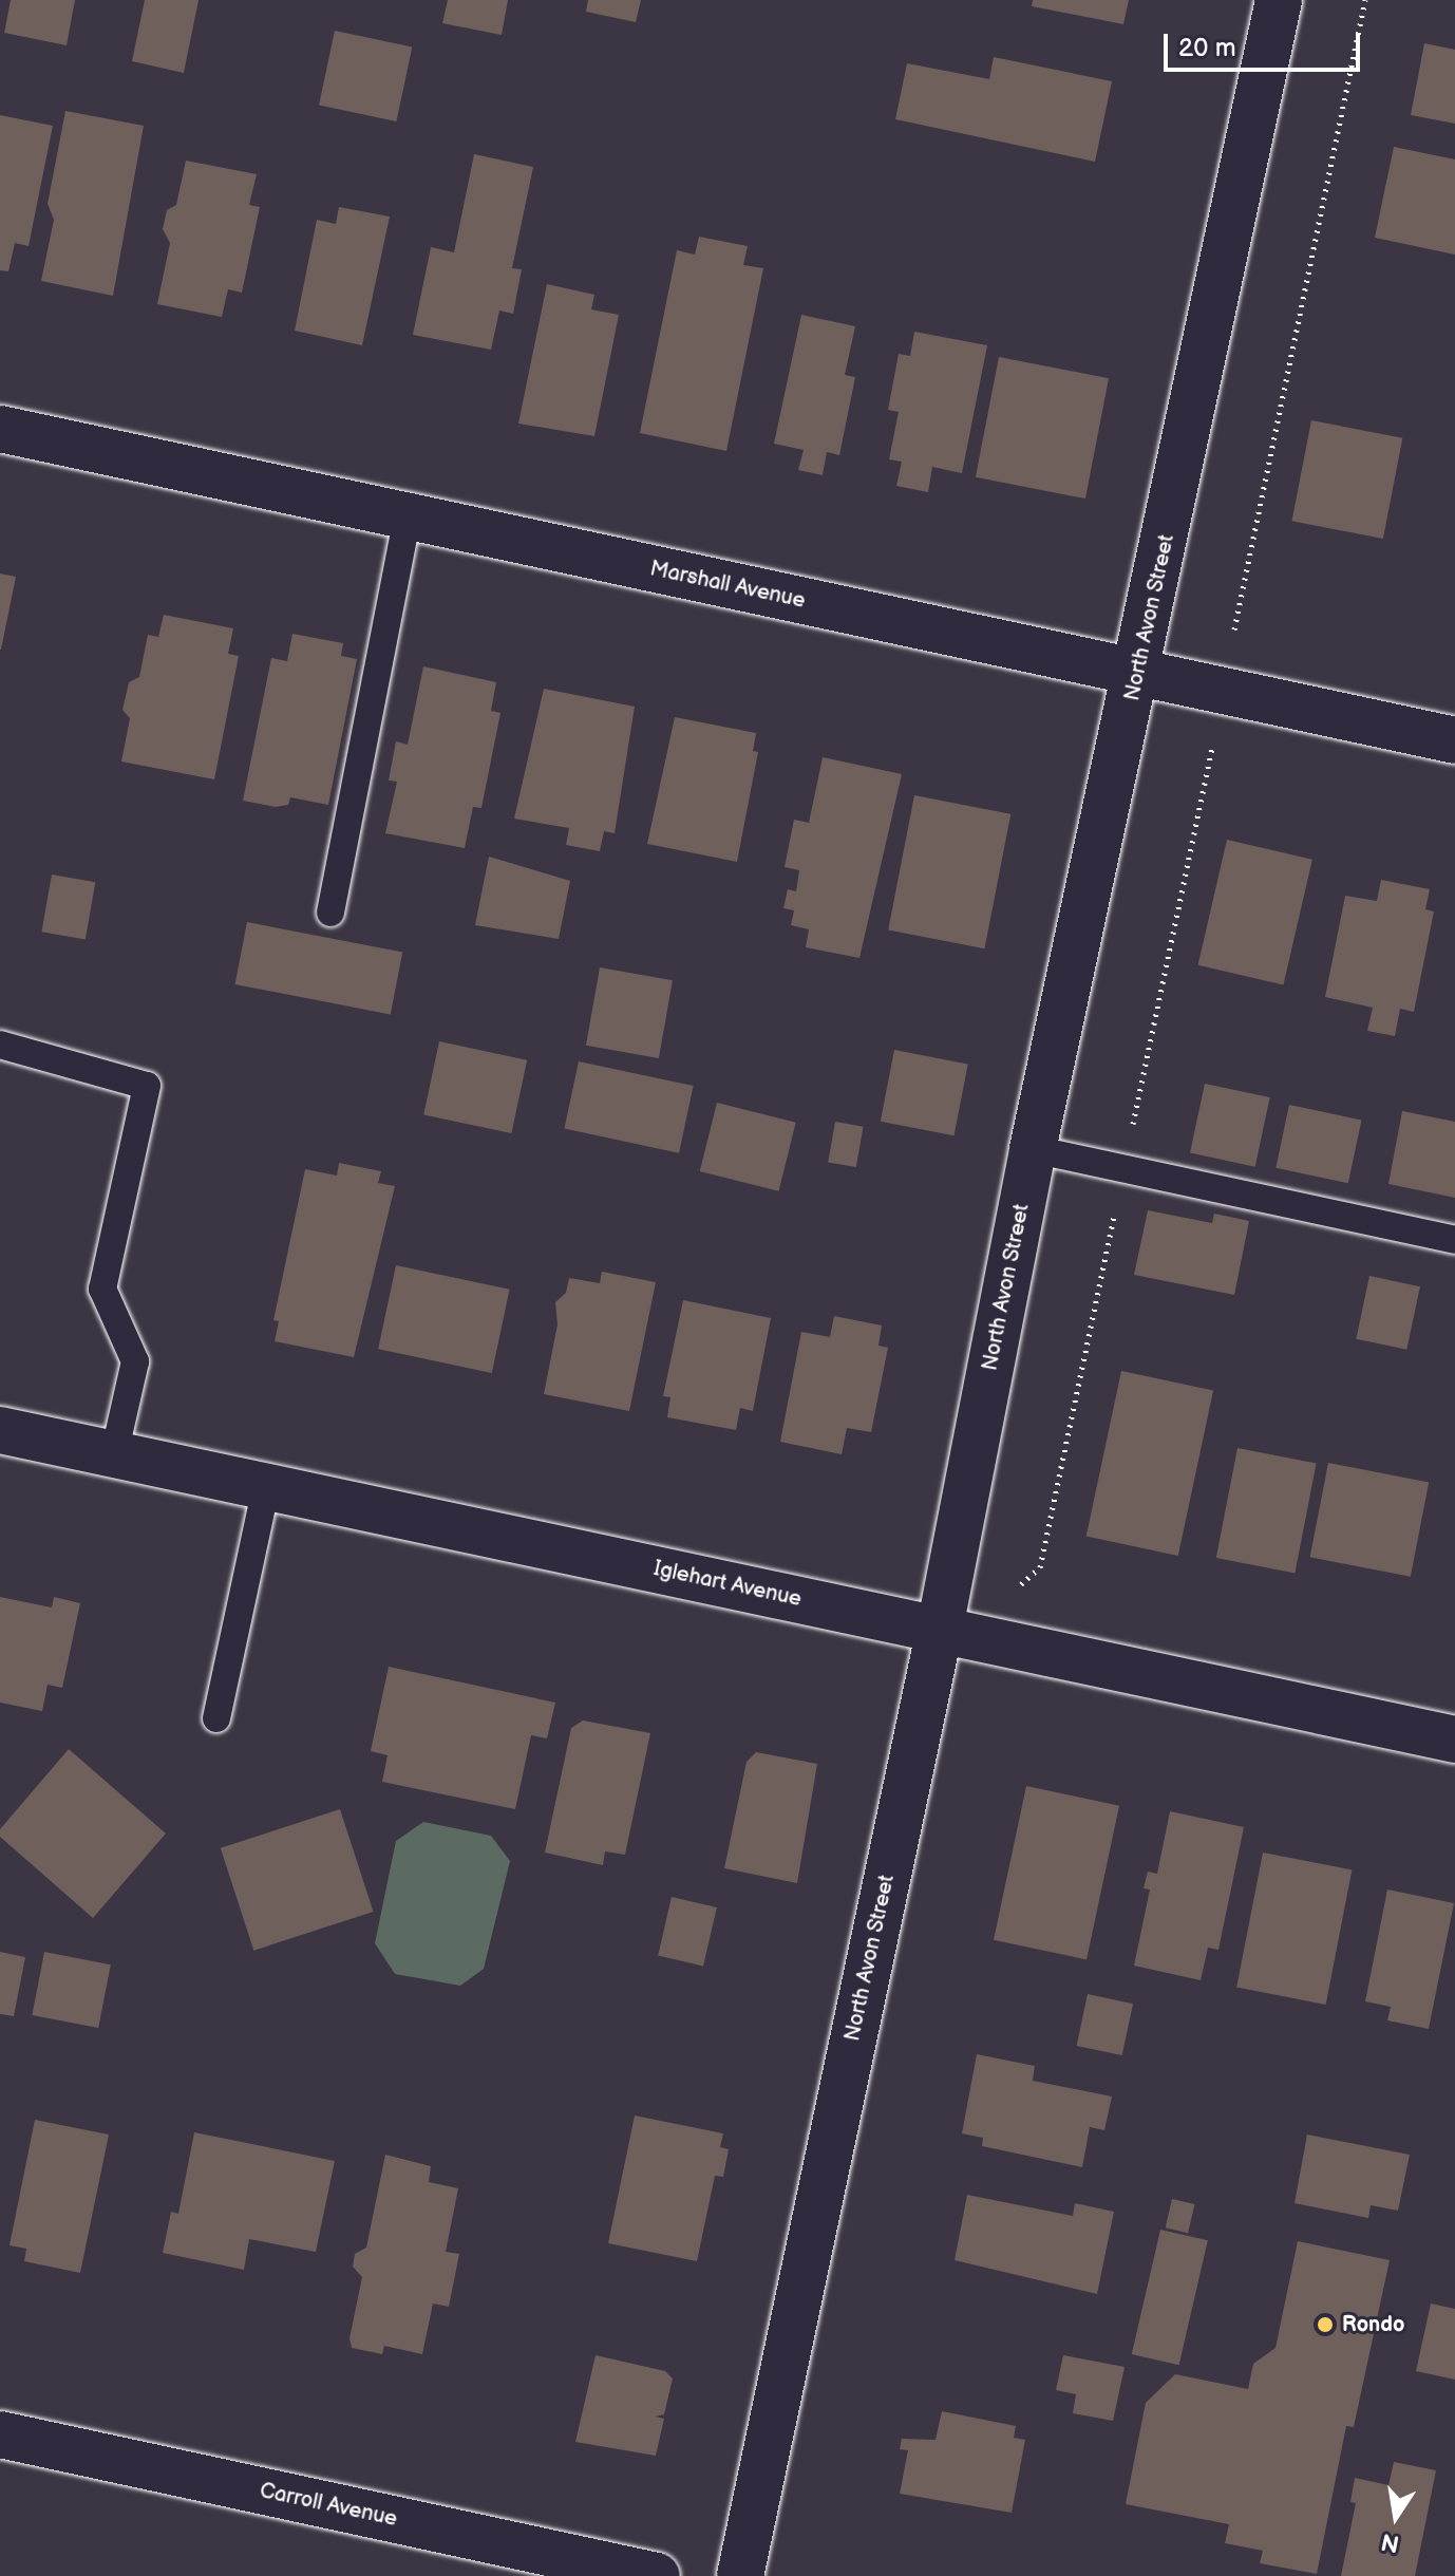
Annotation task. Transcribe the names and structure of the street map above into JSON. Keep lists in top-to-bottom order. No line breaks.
{"streets":{"street":["Marshall Avenue","North Avon Street","Iglehart Avenue","Carroll Avenue"]},"crossings":[["Marshall Avenue","North Avon Street"],["North Avon Street","Iglehart Avenue"]],"places":["Rondo"],"scale_bar":"20 m","north":"bottom"}
